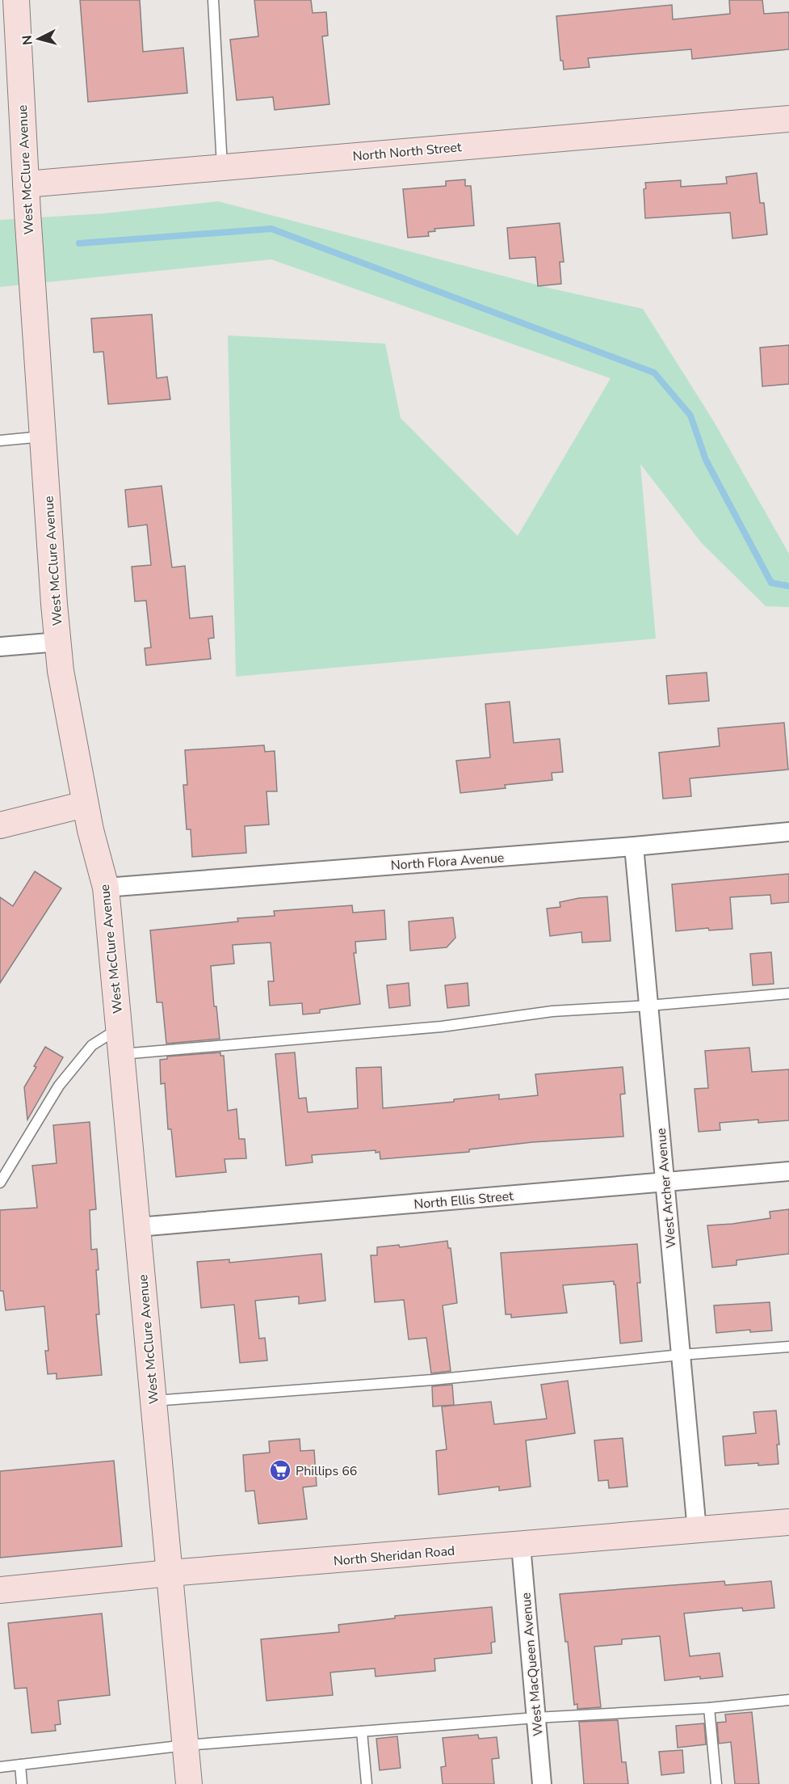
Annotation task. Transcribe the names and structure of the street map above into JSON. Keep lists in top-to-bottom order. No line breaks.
{"streets":{"street":["North North Street","West McClure Avenue","North Flora Avenue","West Archer Avenue","North Ellis Street","North Sheridan Road","West MacQueen Avenue"]},"crossings":[["North North Street","West McClure Avenue"],["West McClure Avenue","North Flora Avenue"],["West McClure Avenue","North Ellis Street"],["West McClure Avenue","North Sheridan Road"],["North Flora Avenue","West Archer Avenue"],["West Archer Avenue","North Ellis Street"],["West Archer Avenue","North Sheridan Road"],["North Sheridan Road","West MacQueen Avenue"]],"places":{"supermarket":["Phillips 66"]},"north":"left"}
